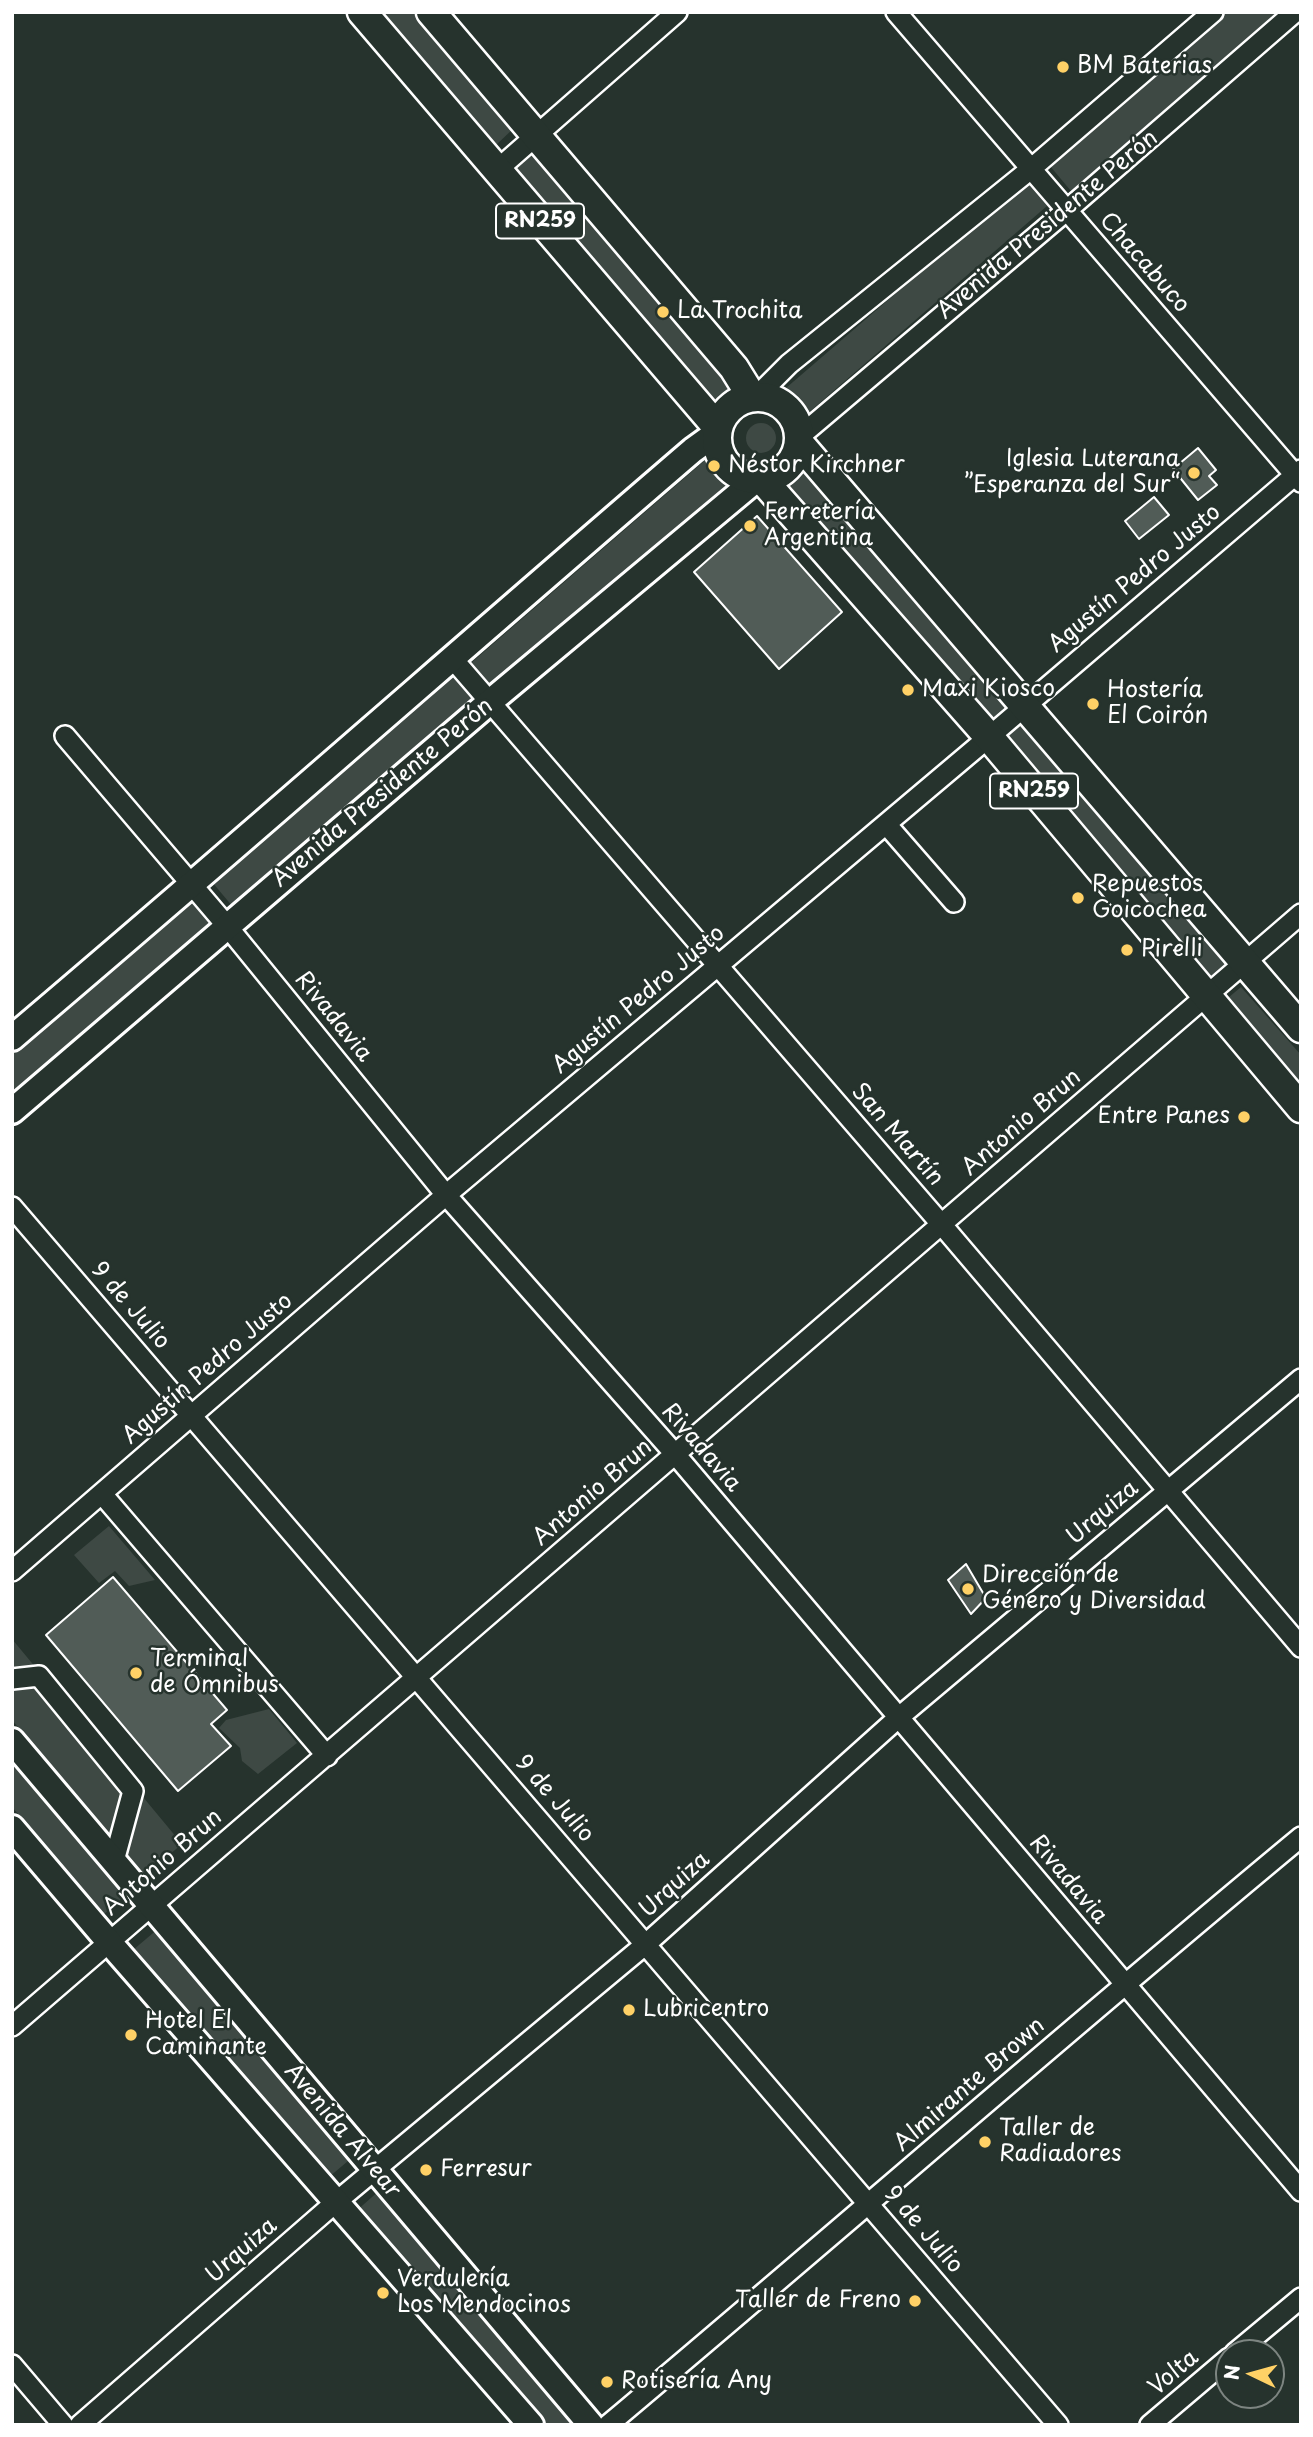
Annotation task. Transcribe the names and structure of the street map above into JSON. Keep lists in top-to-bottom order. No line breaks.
{"streets":{"highway":["RN259"],"main road":["Avenida Presidente Perón","Avenida Alvear"],"street":["Chacabuco","Agustín Pedro Justo","Rivadavia","Antonio Brun","San Martín","9 de Julio","Urquiza","Almirante Brown","Volta"]},"crossings":[["RN259","Avenida Presidente Perón"],["RN259","Agustín Pedro Justo"],["RN259","Antonio Brun"],["Avenida Presidente Perón","Chacabuco"],["Avenida Presidente Perón","Rivadavia"],["Avenida Presidente Perón","San Martín"],["Chacabuco","Agustín Pedro Justo"],["Agustín Pedro Justo","Rivadavia"],["Agustín Pedro Justo","San Martín"],["Agustín Pedro Justo","9 de Julio"],["Rivadavia","Antonio Brun"],["Rivadavia","Urquiza"],["Rivadavia","Almirante Brown"],["Antonio Brun","San Martín"],["Antonio Brun","9 de Julio"],["Antonio Brun","Avenida Alvear"],["San Martín","Urquiza"],["9 de Julio","Urquiza"],["9 de Julio","Almirante Brown"],["Urquiza","Avenida Alvear"]],"places":["BM Baterias","La Trochita","Néstor Kirchner","Iglesia Luterana ”Esperanza del Sur“","Ferretería Argentina","Maxi Kiosco","Hostería El Coirón","Repuestos Goicochea","Pirelli","Entre Panes","Dirección de Género y Diversidad","Terminal de Ómnibus","Lubricentro","Hotel El Caminante","Taller de Radiadores","Ferresur","Verdulería Los Mendocinos","Taller de Freno","Rotisería Any"],"north":"left"}
